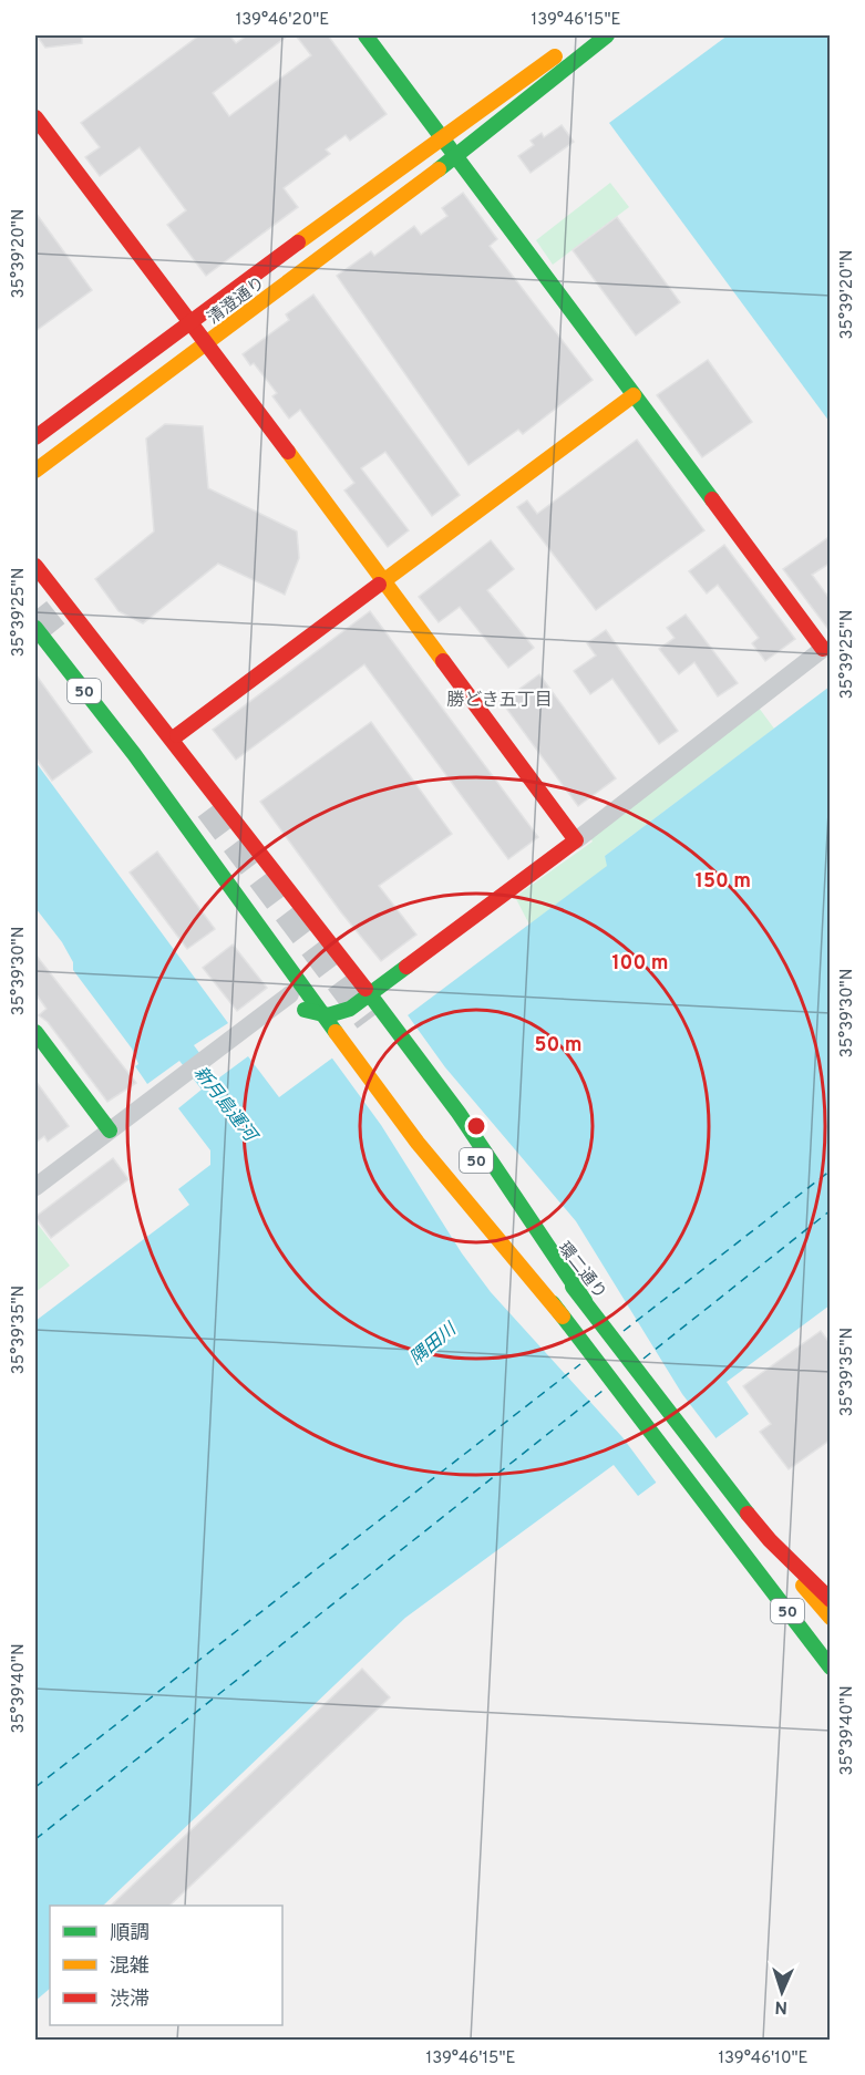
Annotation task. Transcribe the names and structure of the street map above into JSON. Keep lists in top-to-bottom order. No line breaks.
{"streets":{"street":["清澄通り","50","環二通り"]},"crossings":[["50","環二通り"]],"districts":["勝どき五丁目"],"water":["新月島運河","隅田川"],"legend":["順調","混雑","渋滞"],"north":"bottom","coordinates":["139°46'20\"E","139°46'15\"E","35°39'20\"N","35°39'25\"N","35°39'30\"N","35°39'35\"N","35°39'40\"N","139°46'10\"E"],"rings":["150 m","100 m","50 m"]}
